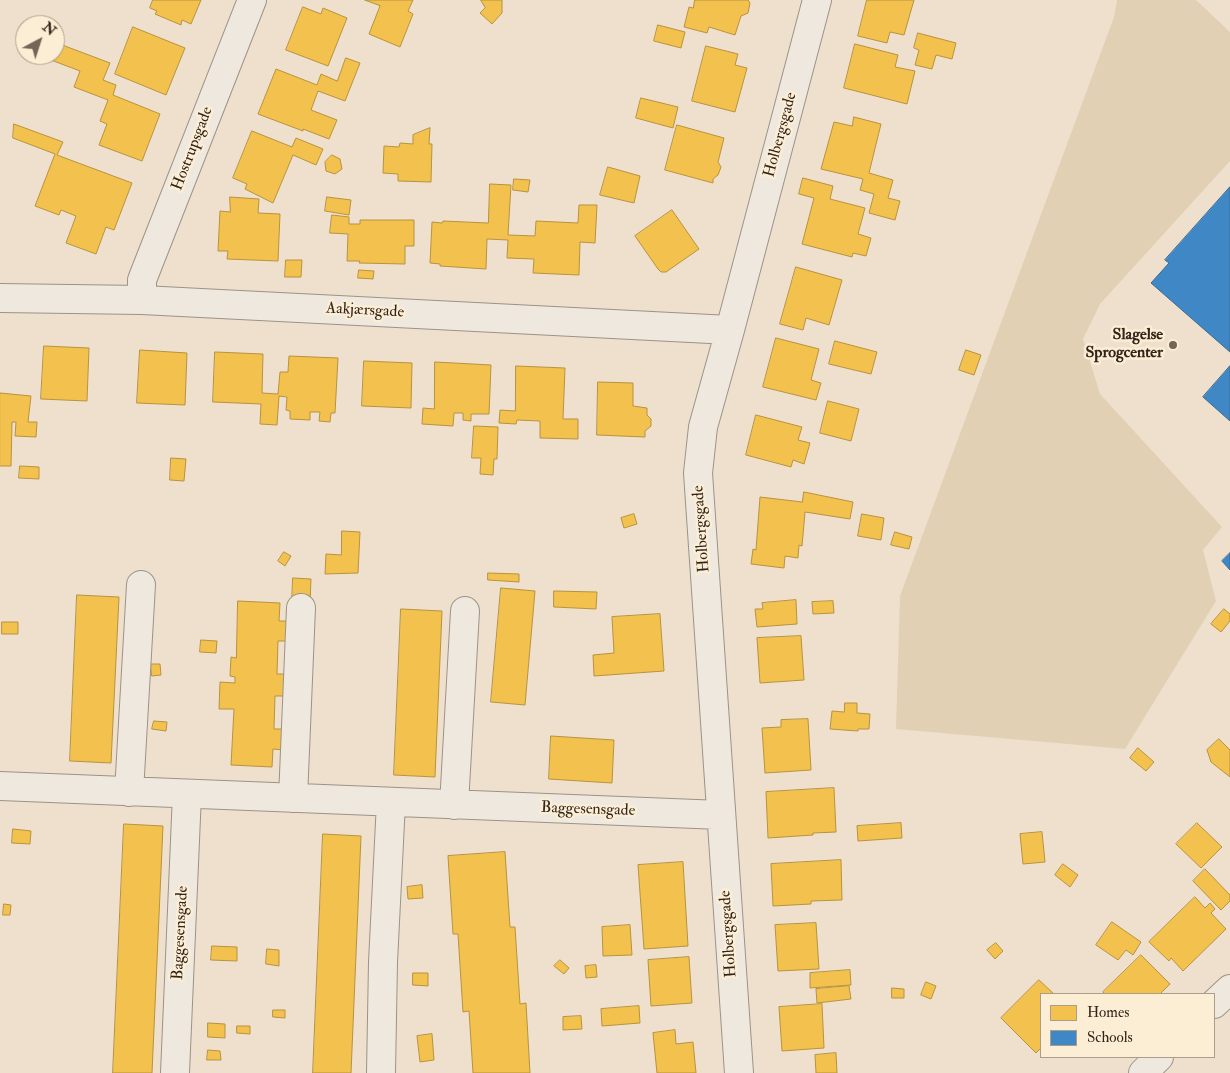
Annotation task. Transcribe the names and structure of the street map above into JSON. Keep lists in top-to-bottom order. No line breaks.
{"streets":{"street":["Holbergsgade","Hostrupsgade","Aakjærsgade","Baggesensgade"]},"crossings":[["Holbergsgade","Aakjærsgade"],["Holbergsgade","Baggesensgade"],["Hostrupsgade","Aakjærsgade"]],"places":["Slagelse Sprogcenter"],"legend":["Homes","Schools"],"north":"top right"}
